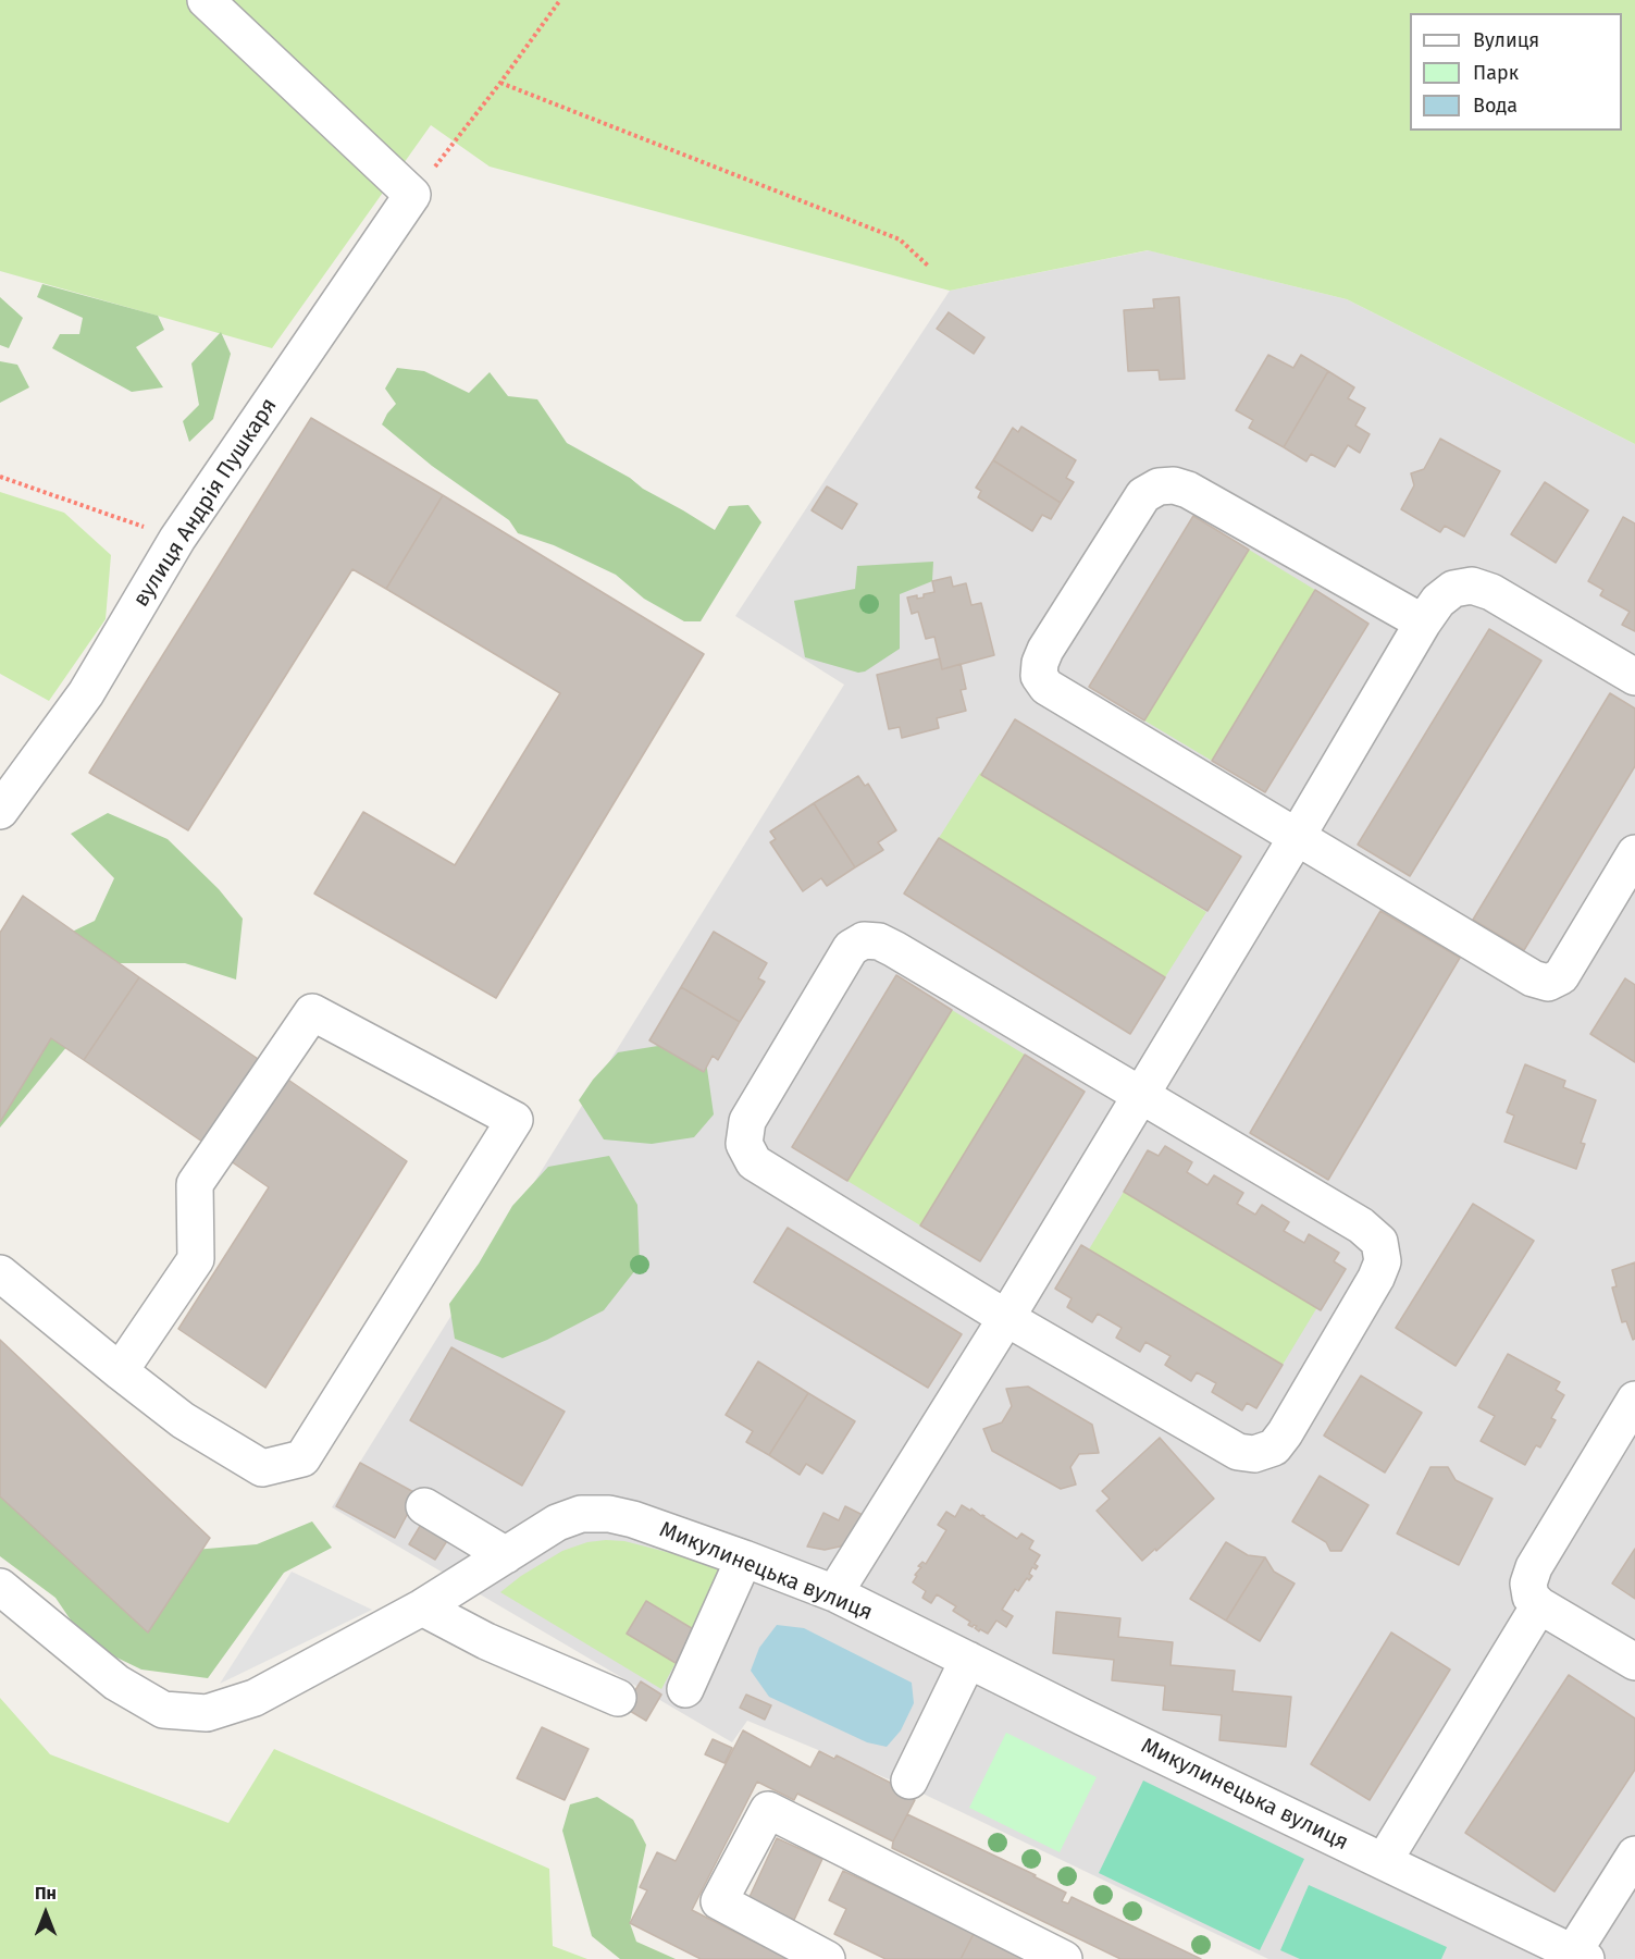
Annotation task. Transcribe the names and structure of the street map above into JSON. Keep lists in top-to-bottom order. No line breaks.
{"streets":{"street":["вулиця Андрія Пушкаря","Микулинецька вулиця"]},"legend":["Вулиця","Парк","Вода"],"north":"top"}
